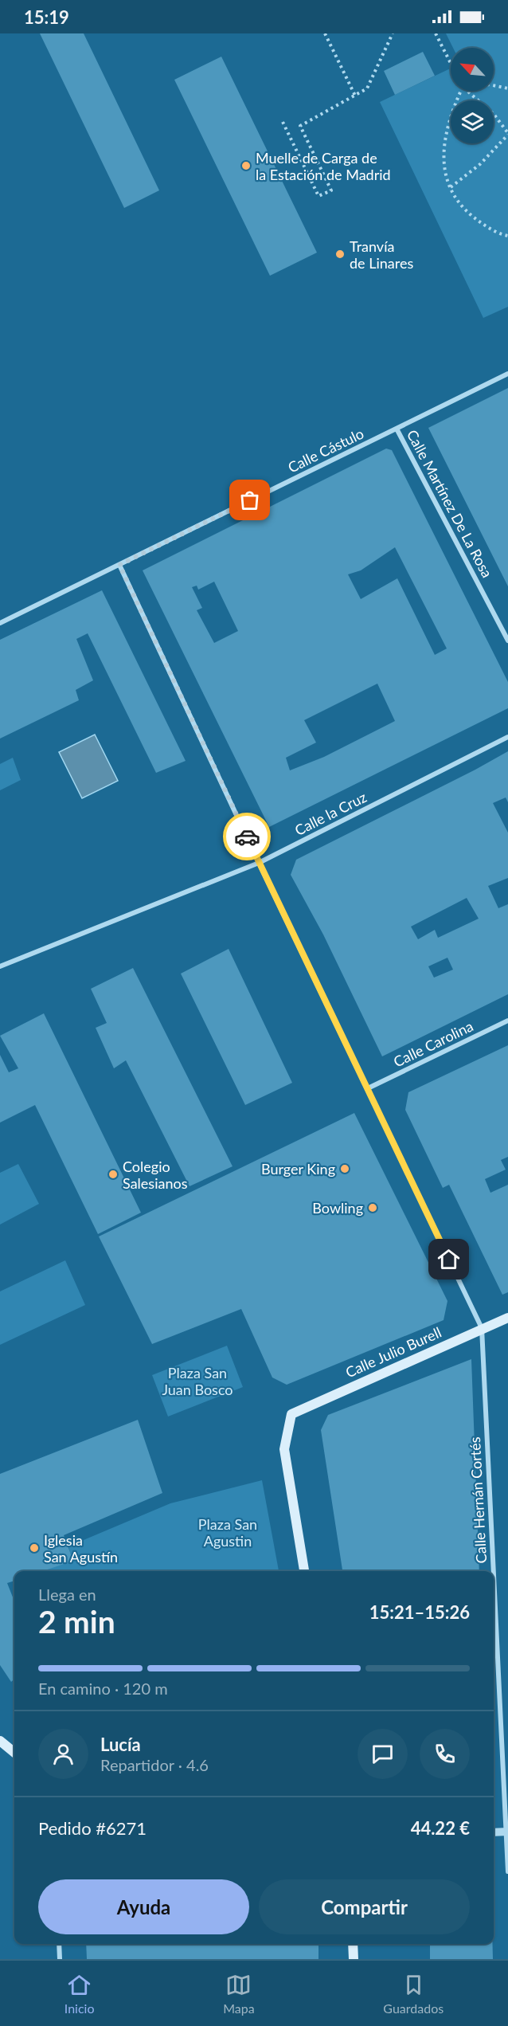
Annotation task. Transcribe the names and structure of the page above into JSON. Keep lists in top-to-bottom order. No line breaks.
{"streets":{"main road":["Calle Julio Burell"],"street":["Calle Cástulo","Calle Martínez De La Rosa","Calle la Cruz","Calle Carolina","Calle Hernán Cortés"]},"crossings":[["Calle Cástulo","Calle Martínez De La Rosa"],["Calle Julio Burell","Calle Hernán Cortés"]],"parks":["Plaza San Juan Bosco","Plaza San Agustin"],"places":["Muelle de Carga de la Estación de Madrid","Tranvía de Linares","Burger King","Colegio Salesianos","Bowling","Iglesia San Agustín"],"north":"top left","page":{"status":"15:19","heading":["2 min","Llega en","15:21–15:26"],"panel":["Lucía","Repartidor · 4.6","Pedido #6271","44.22 €"],"bar":"En camino · 120 m","buttons":["Ayuda","Compartir"],"tabs":["Inicio","Mapa","Guardados"]}}
